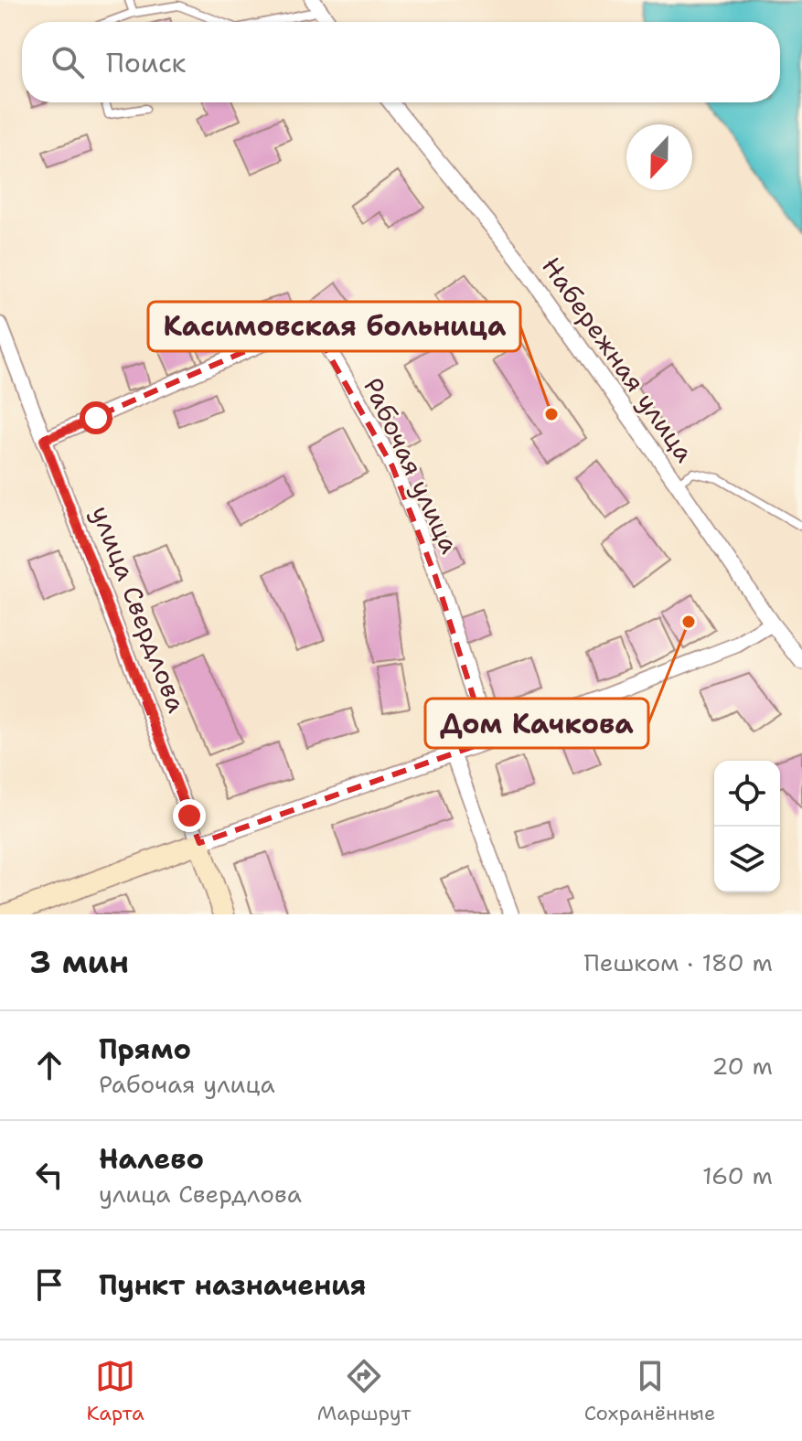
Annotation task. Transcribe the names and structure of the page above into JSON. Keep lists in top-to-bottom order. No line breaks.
{"streets":{"main road":["улица Свердлова"],"street":["Набережная улица","Рабочая улица"]},"crossings":[["Рабочая улица","улица Свердлова"]],"places":["Касимовская больница","Дом Качкова"],"north":"bottom","page":{"search":"Поиск","heading":["3 мин","Пешком · 180 m"],"list":[["Прямо","Рабочая улица","20 m"],["Налево","улица Свердлова","160 m"],"Пункт назначения"],"nav":["Карта","Маршрут","Сохранённые"]}}
